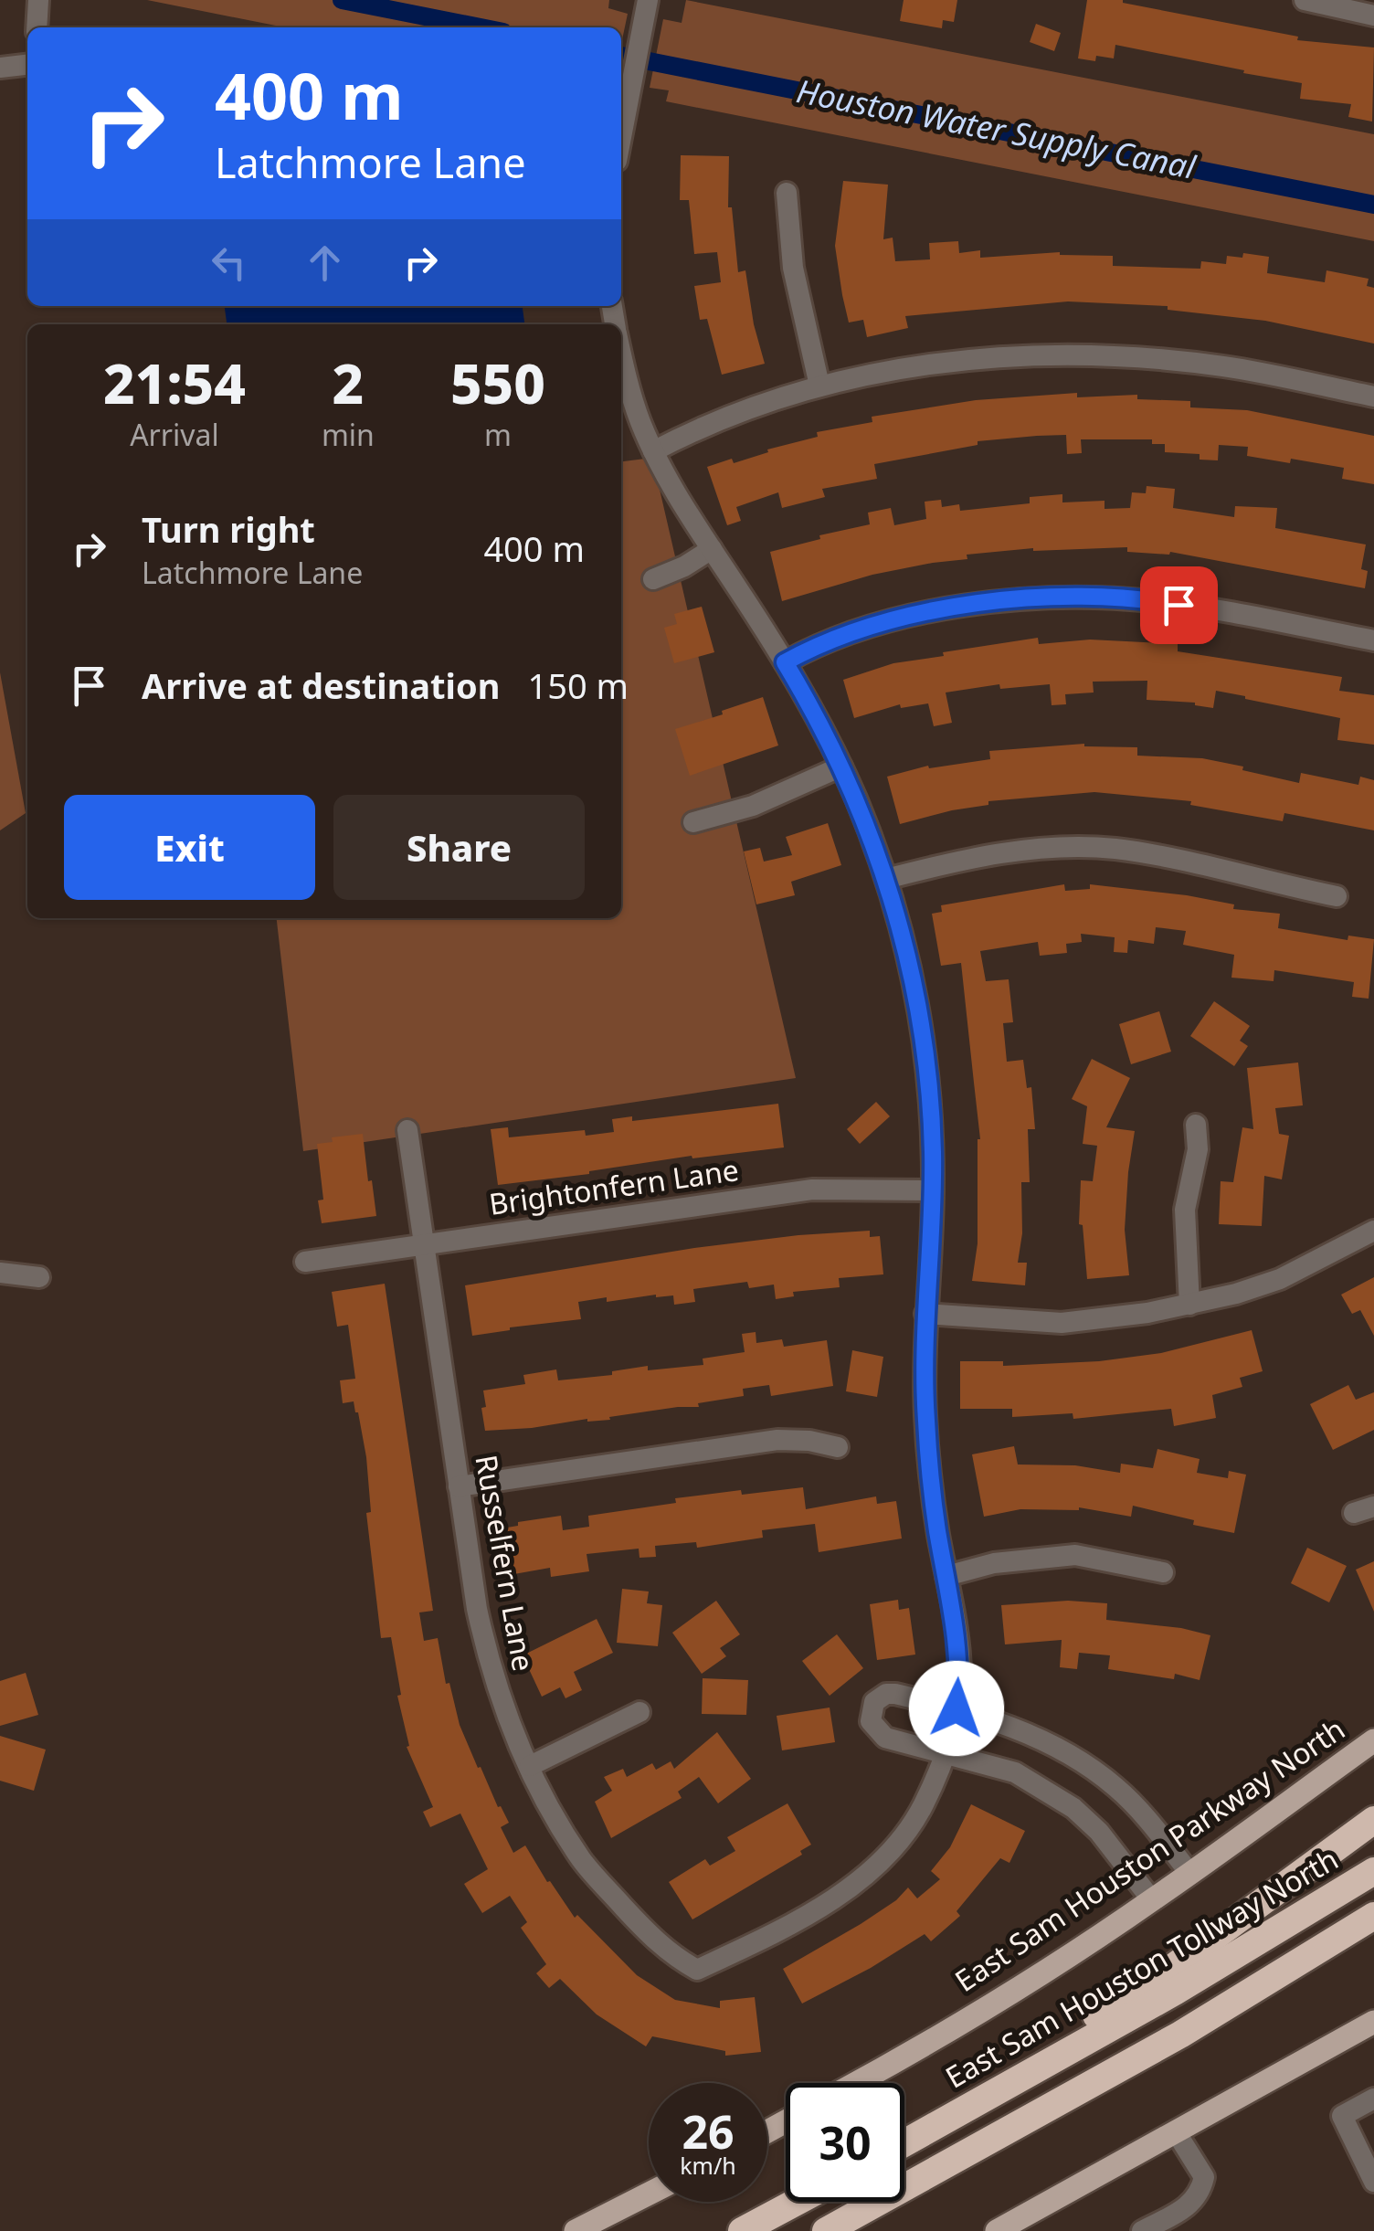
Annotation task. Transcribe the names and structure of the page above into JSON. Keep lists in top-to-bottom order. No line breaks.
{"streets":{"highway":["East Sam Houston Tollway North"],"main road":["East Sam Houston Parkway North"],"street":["Brightonfern Lane","Russelfern Lane"]},"crossings":[["Brightonfern Lane","Russelfern Lane"]],"water":["Houston Water Supply Canal"],"page":{"turn":["400 m","Latchmore Lane"],"eta":["21:54","Arrival","2","min","550","m"],"list":[{"name":"Turn right","note":"Latchmore Lane","value":"400 m"},{"name":"Arrive at destination","value":"150 m"}],"buttons":["Exit","Share"],"speed":"26 km/h","limit":"30"}}
